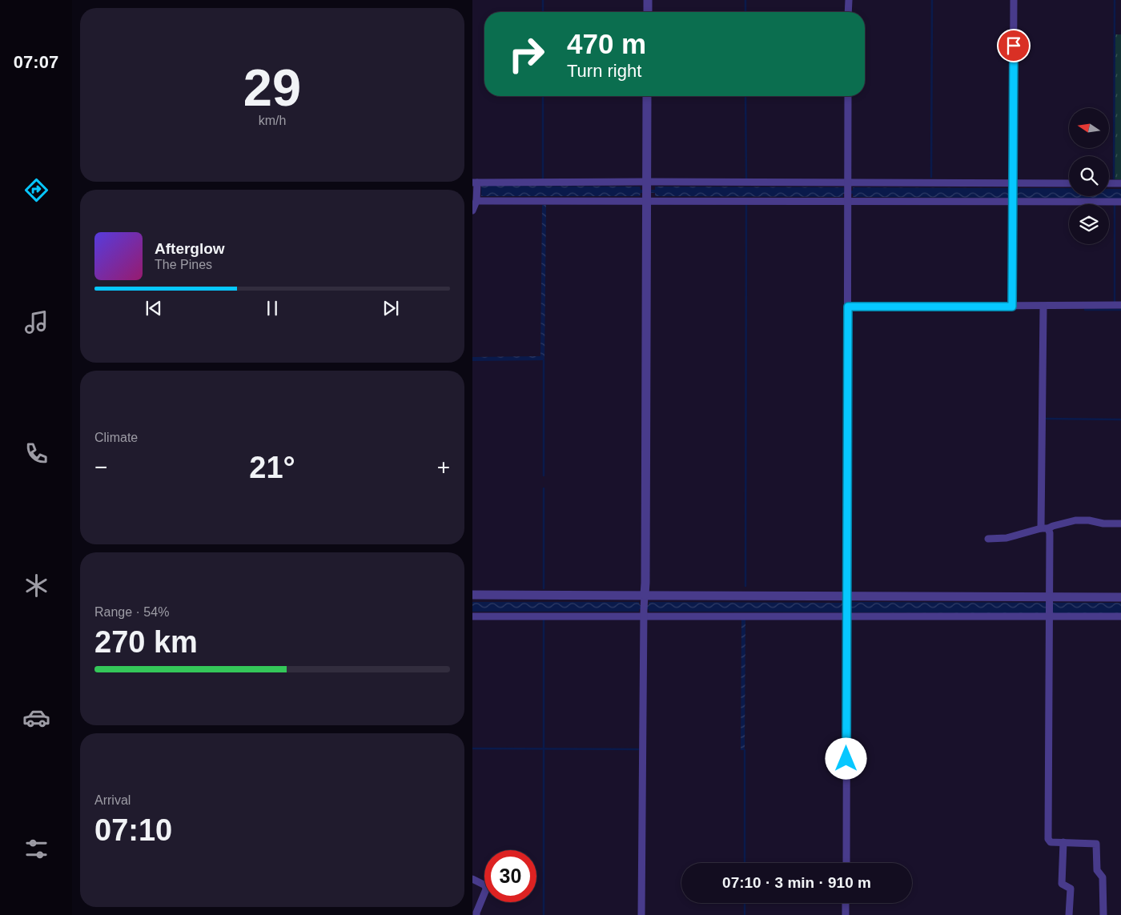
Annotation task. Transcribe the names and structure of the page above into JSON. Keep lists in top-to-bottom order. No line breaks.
{"north":"left","page":{"tabs":"07:07","tile":[["29","km/h"],"Climate",["Range · 54%","270 km"],["Arrival","07:10"]],"turn":["470 m","Turn right"],"song":["Afterglow","The Pines"],"heat":["−","21°","+"],"limit":"30","trip":"07:10 · 3 min · 910 m"}}
